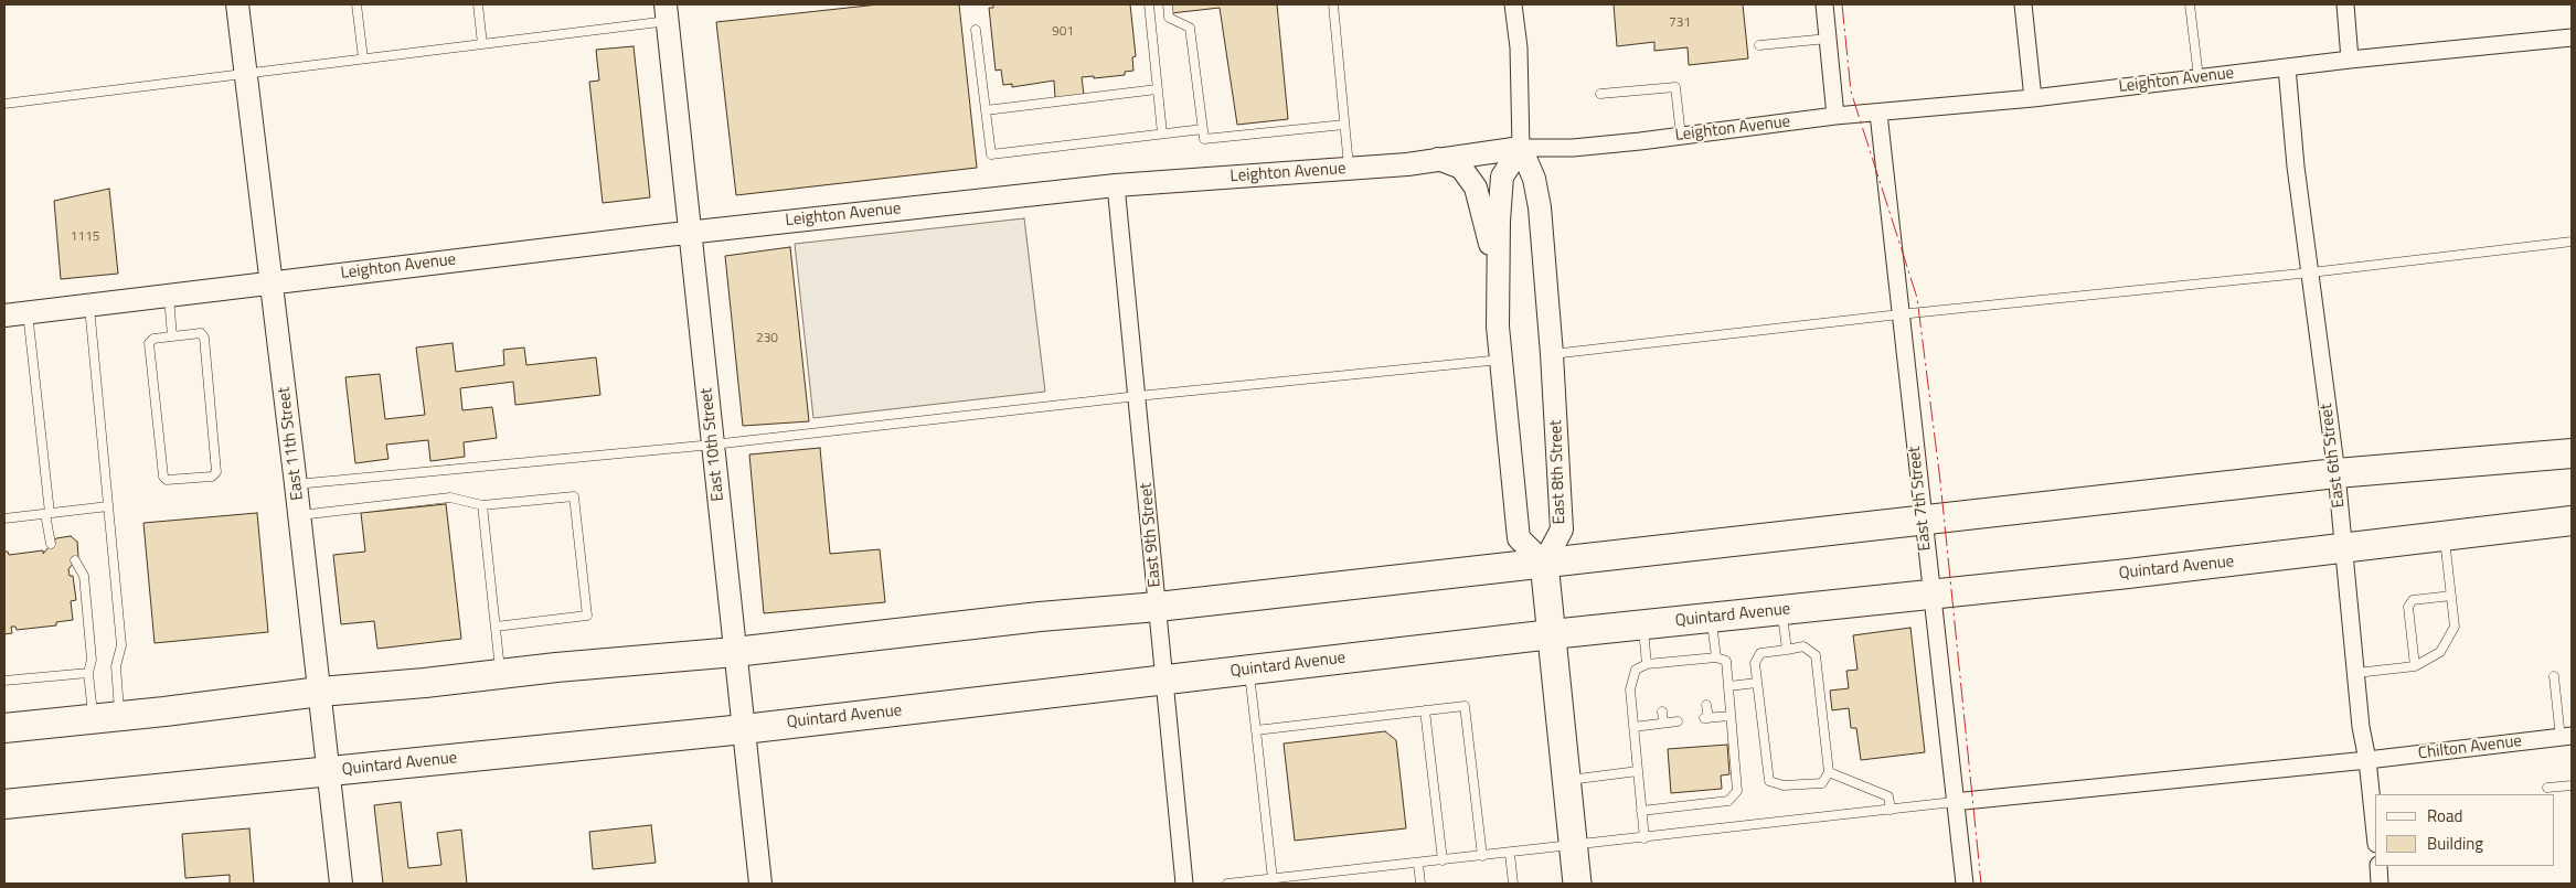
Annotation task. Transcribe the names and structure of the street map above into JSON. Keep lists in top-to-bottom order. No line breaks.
{"streets":{"highway":["Quintard Avenue"],"street":["Leighton Avenue","East 11th Street","East 10th Street","East 6th Street","East 8th Street","East 7th Street","East 9th Street","Chilton Avenue"]},"crossings":[["Leighton Avenue","East 11th Street"],["Leighton Avenue","East 10th Street"],["Leighton Avenue","East 6th Street"],["Leighton Avenue","East 8th Street"],["Leighton Avenue","East 7th Street"],["Leighton Avenue","East 9th Street"],["East 11th Street","Quintard Avenue"],["East 10th Street","Quintard Avenue"],["East 6th Street","Quintard Avenue"],["East 6th Street","Chilton Avenue"],["East 7th Street","Quintard Avenue"],["East 7th Street","Chilton Avenue"],["East 9th Street","Quintard Avenue"]],"house_numbers":["731","901","1115","230"],"legend":["Road","Building"]}
